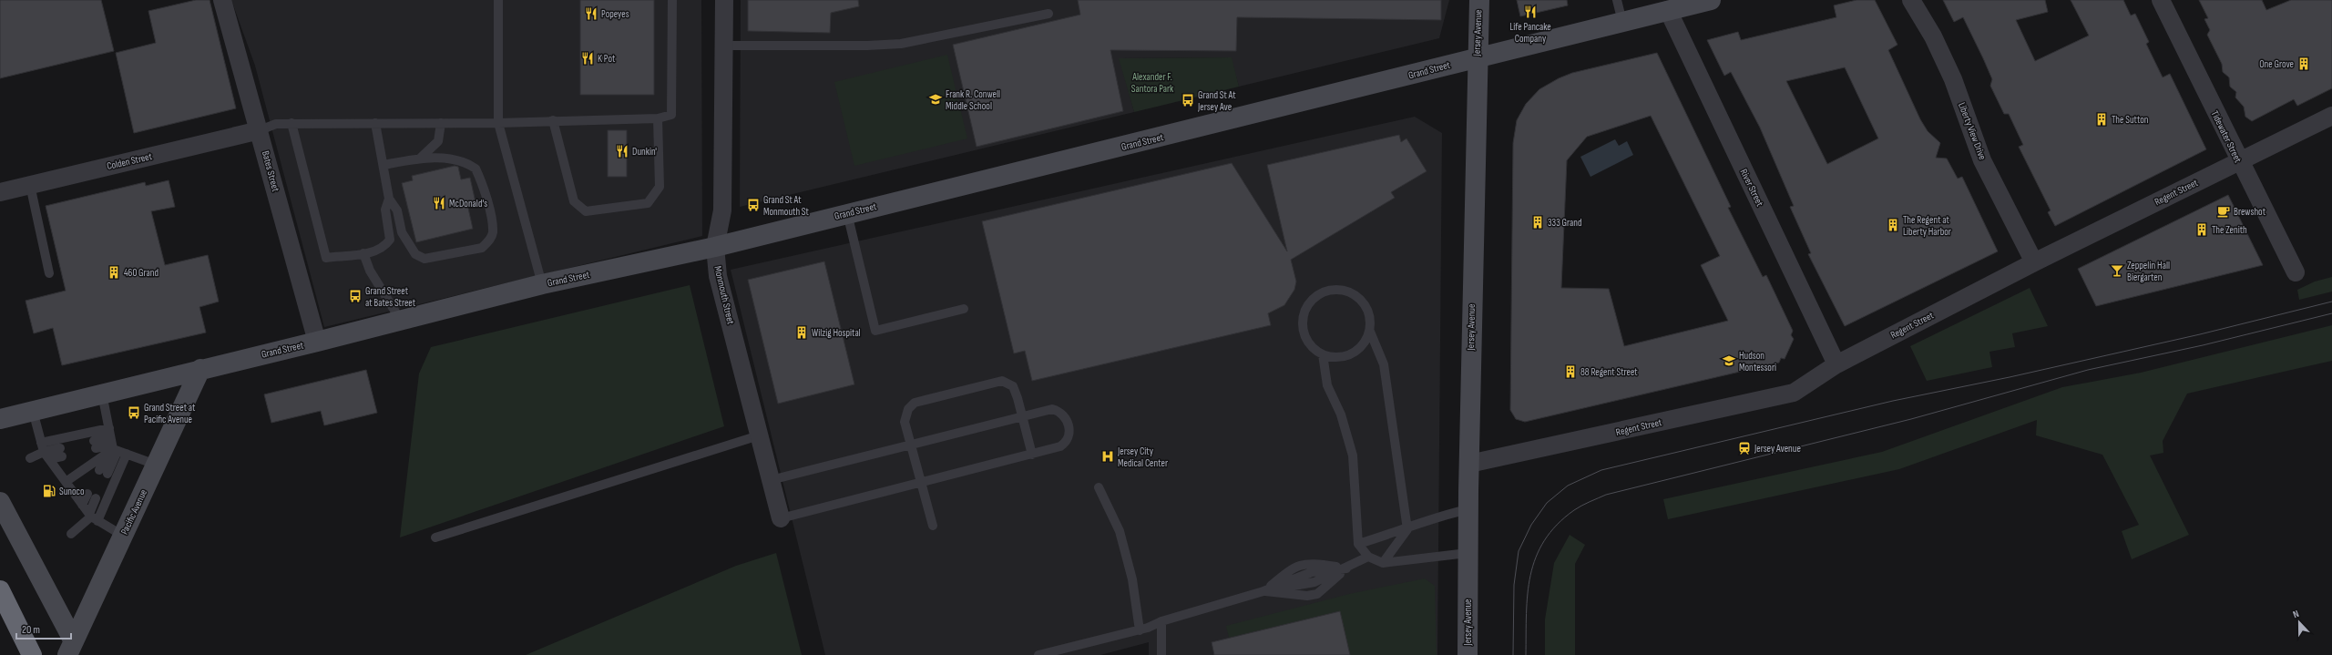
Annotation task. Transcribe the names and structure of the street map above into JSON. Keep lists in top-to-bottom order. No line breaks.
{"streets":{"main road":["Jersey Avenue","Grand Street","Pacific Avenue"],"street":["Liberty View Drive","Tidewater Street","Colden Street","Bates Street","River Street","Regent Street","Monmouth Street"]},"crossings":[["Jersey Avenue","Grand Street"],["Jersey Avenue","Regent Street"],["Grand Street","Bates Street"],["Grand Street","River Street"],["Grand Street","Monmouth Street"],["Grand Street","Pacific Avenue"],["Liberty View Drive","Regent Street"],["Tidewater Street","Regent Street"],["Colden Street","Bates Street"],["River Street","Regent Street"]],"parks":["Alexander F. Santora Park"],"places":{"restaurant":["Life Pancake Company","Popeyes","K Pot","Dunkin'","McDonald's"],"building":["One Grove","The Sutton","333 Grand","The Regent at Liberty Harbor","The Zenith","460 Grand","Wilzig Hospital","88 Regent Street"],"school or university":["Frank R. Conwell Middle School","Hudson Montessori"],"bus stop":["Grand St At Jersey Ave","Grand St At Monmouth St","Grand Street at Bates Street","Grand Street at Pacific Avenue"],"cafe":["Brewshot"],"bar":["Zeppelin Hall Biergarten"],"station":["Jersey Avenue"],"hospital":["Jersey City Medical Center"],"fuel station":["Sunoco"]},"scale_bar":"20 m","north":"top"}
